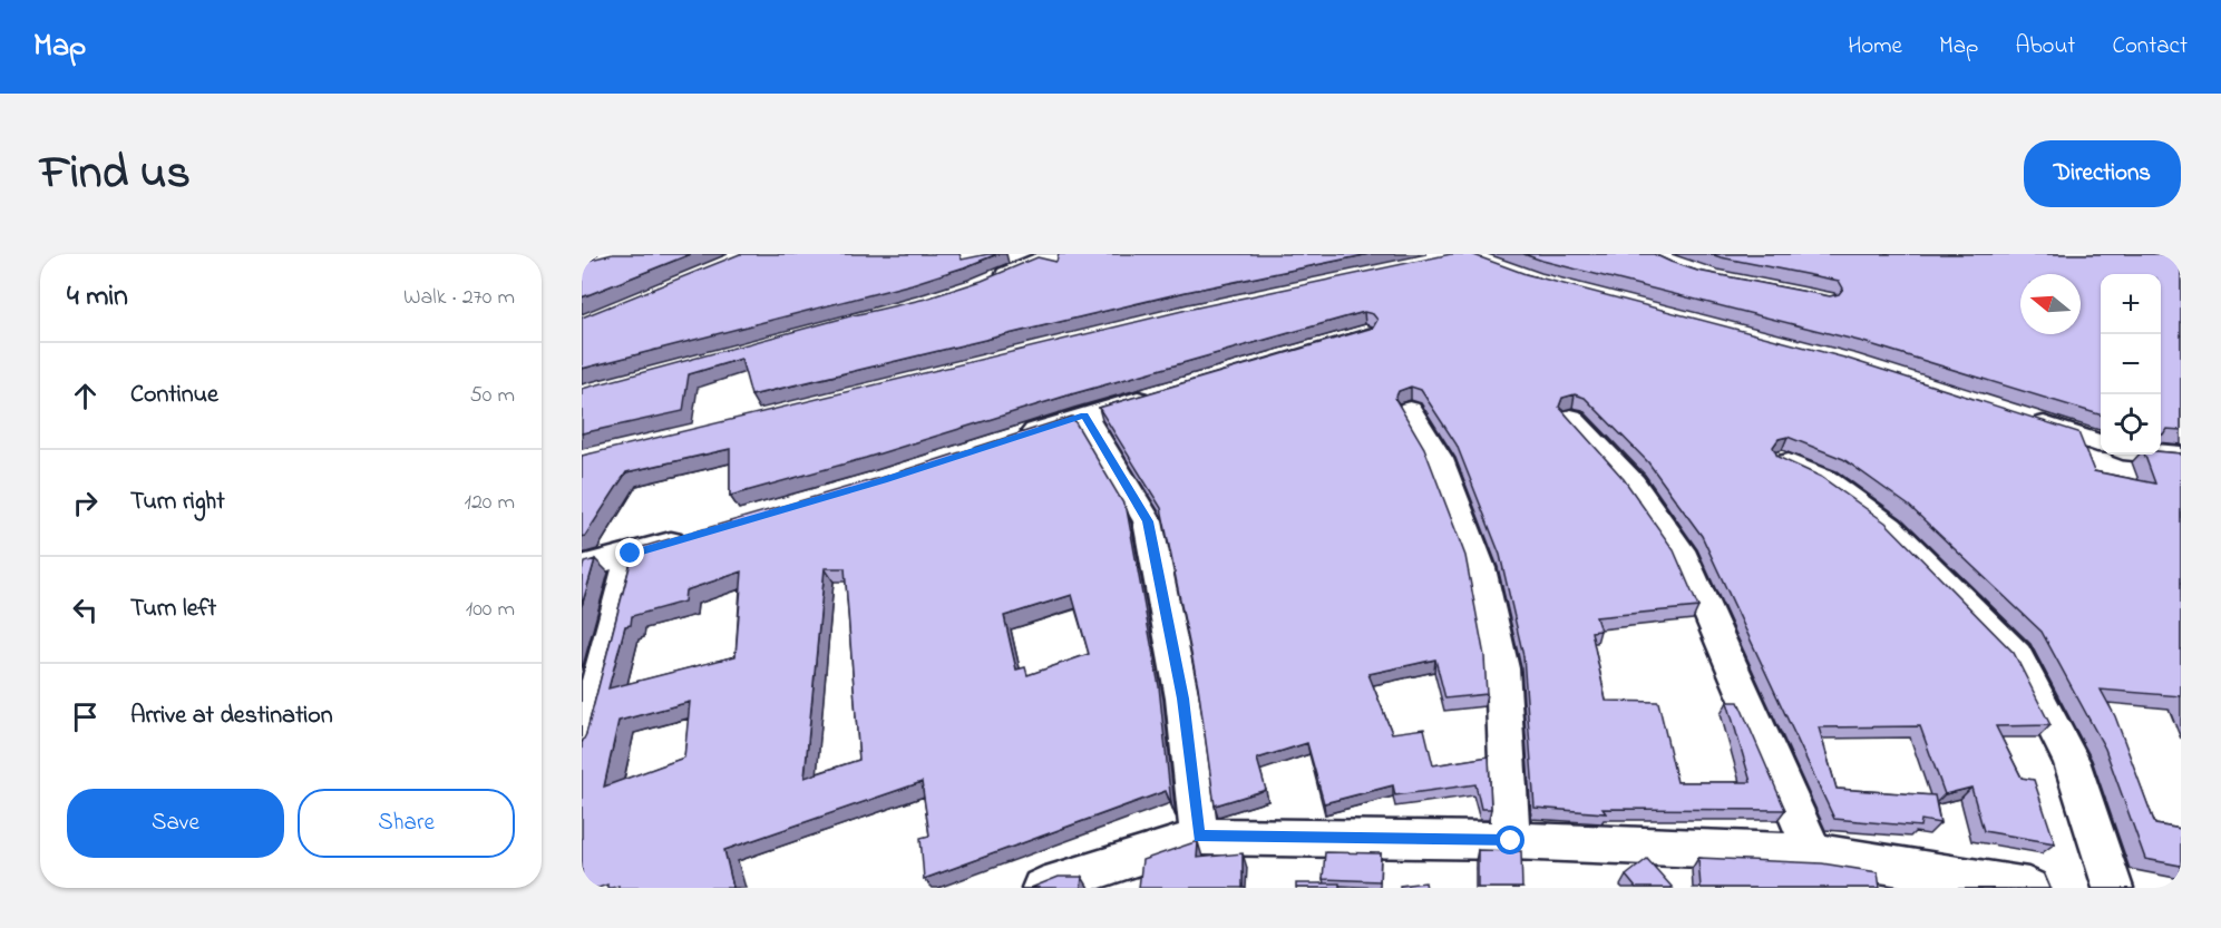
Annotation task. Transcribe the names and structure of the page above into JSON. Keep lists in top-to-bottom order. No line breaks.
{"north":"left","page":{"header":"Map","nav":["Home","Map","About","Contact"],"title":"Find us","buttons":["Directions",["Save","Share"]],"heading":["4 min","Walk · 270 m"],"map_buttons":["+","−"],"list":[["Continue","50 m"],["Turn right","120 m"],["Turn left","100 m"],"Arrive at destination"]}}
